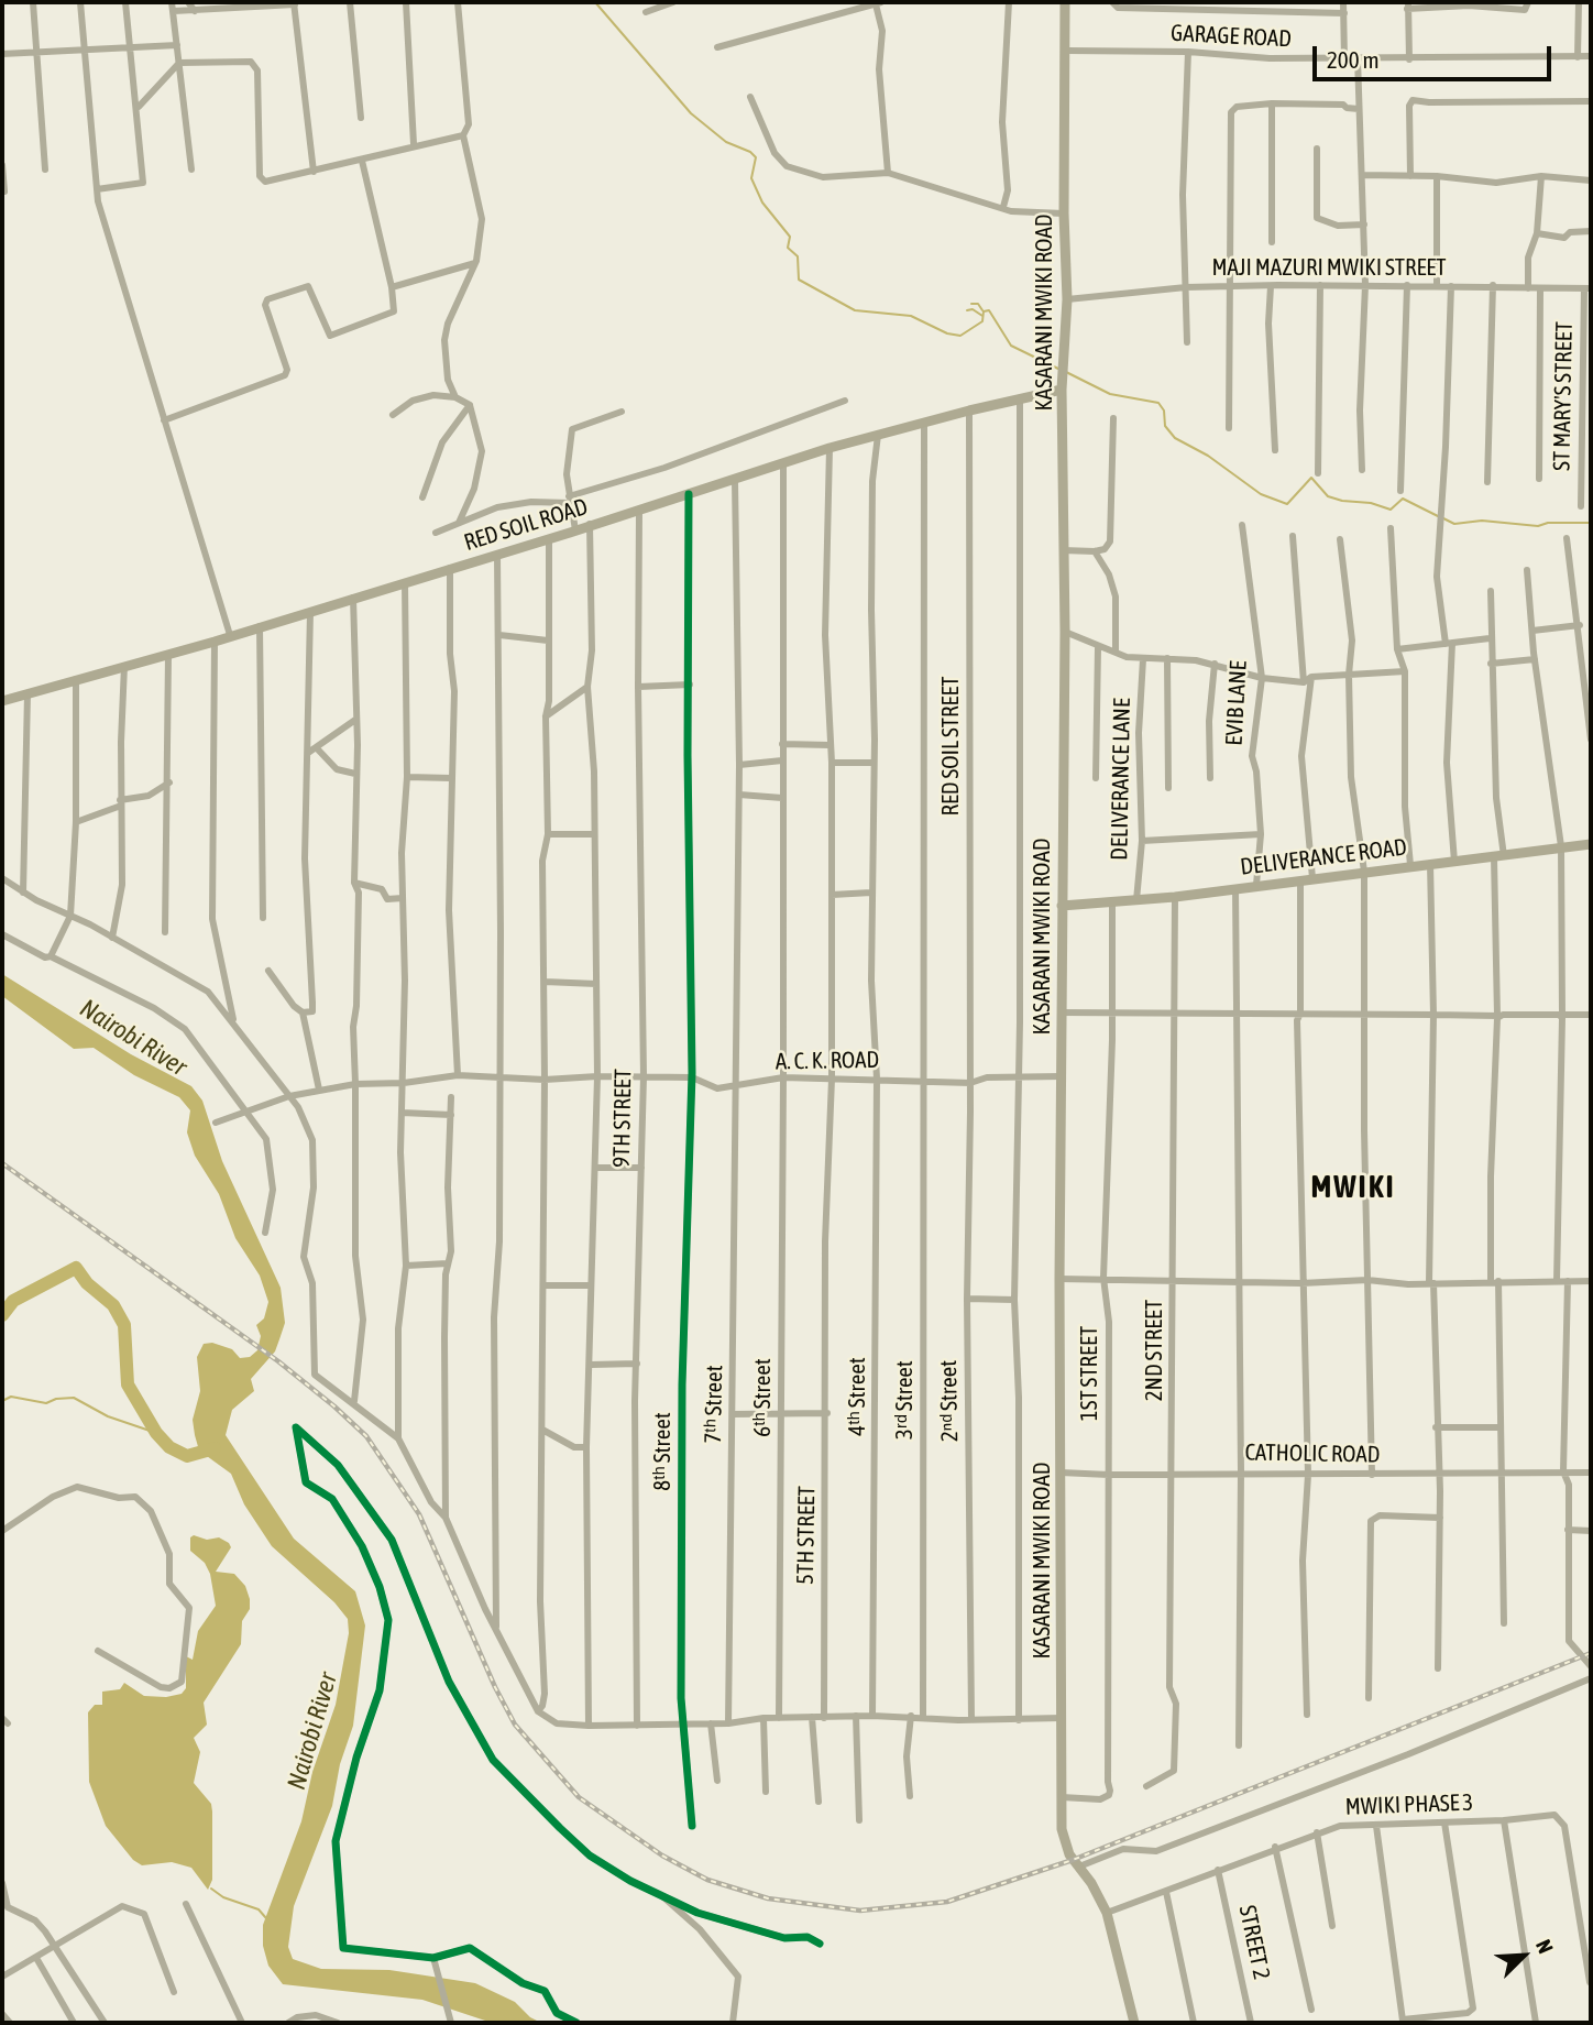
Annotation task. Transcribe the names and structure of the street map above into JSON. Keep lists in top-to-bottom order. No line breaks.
{"streets":{"main road":["KASARANI MWIKI ROAD","RED SOIL ROAD","DELIVERANCE ROAD"],"street":["GARAGE ROAD","MAJI MAZURI MWIKI STREET","ST MARY'S STREET","EVIB LANE","RED SOIL STREET","DELIVERANCE LANE","A. C. K. ROAD","9TH STREET","2ND STREET","1ST STREET","4ᵗʰ Street","6ᵗʰ Street","3ʳᵈ Street","2ⁿᵈ Street","7ᵗʰ Street","8ᵗʰ Street","CATHOLIC ROAD","5TH STREET","MWIKI PHASE 3","STREET 2"]},"crossings":[["GARAGE ROAD","KASARANI MWIKI ROAD"],["MAJI MAZURI MWIKI STREET","KASARANI MWIKI ROAD"],["MAJI MAZURI MWIKI STREET","ST MARY'S STREET"],["KASARANI MWIKI ROAD","RED SOIL ROAD"],["KASARANI MWIKI ROAD","DELIVERANCE ROAD"],["KASARANI MWIKI ROAD","A. C. K. ROAD"],["KASARANI MWIKI ROAD","1ST STREET"],["KASARANI MWIKI ROAD","CATHOLIC ROAD"],["KASARANI MWIKI ROAD","MWIKI PHASE 3"],["RED SOIL ROAD","RED SOIL STREET"],["RED SOIL ROAD","9TH STREET"],["RED SOIL ROAD","4ᵗʰ Street"],["RED SOIL ROAD","6ᵗʰ Street"],["RED SOIL ROAD","3ʳᵈ Street"],["RED SOIL ROAD","7ᵗʰ Street"],["RED SOIL ROAD","8ᵗʰ Street"],["RED SOIL ROAD","5TH STREET"],["EVIB LANE","DELIVERANCE ROAD"],["RED SOIL STREET","A. C. K. ROAD"],["RED SOIL STREET","2ⁿᵈ Street"],["DELIVERANCE LANE","DELIVERANCE ROAD"],["DELIVERANCE ROAD","2ND STREET"],["DELIVERANCE ROAD","1ST STREET"],["A. C. K. ROAD","9TH STREET"],["A. C. K. ROAD","4ᵗʰ Street"],["A. C. K. ROAD","6ᵗʰ Street"],["A. C. K. ROAD","3ʳᵈ Street"],["A. C. K. ROAD","2ⁿᵈ Street"],["A. C. K. ROAD","7ᵗʰ Street"],["A. C. K. ROAD","8ᵗʰ Street"],["A. C. K. ROAD","5TH STREET"],["2ND STREET","CATHOLIC ROAD"],["1ST STREET","CATHOLIC ROAD"],["MWIKI PHASE 3","STREET 2"]],"districts":["MWIKI"],"water":["Nairobi River"],"scale_bar":"200 m","north":"top right"}
